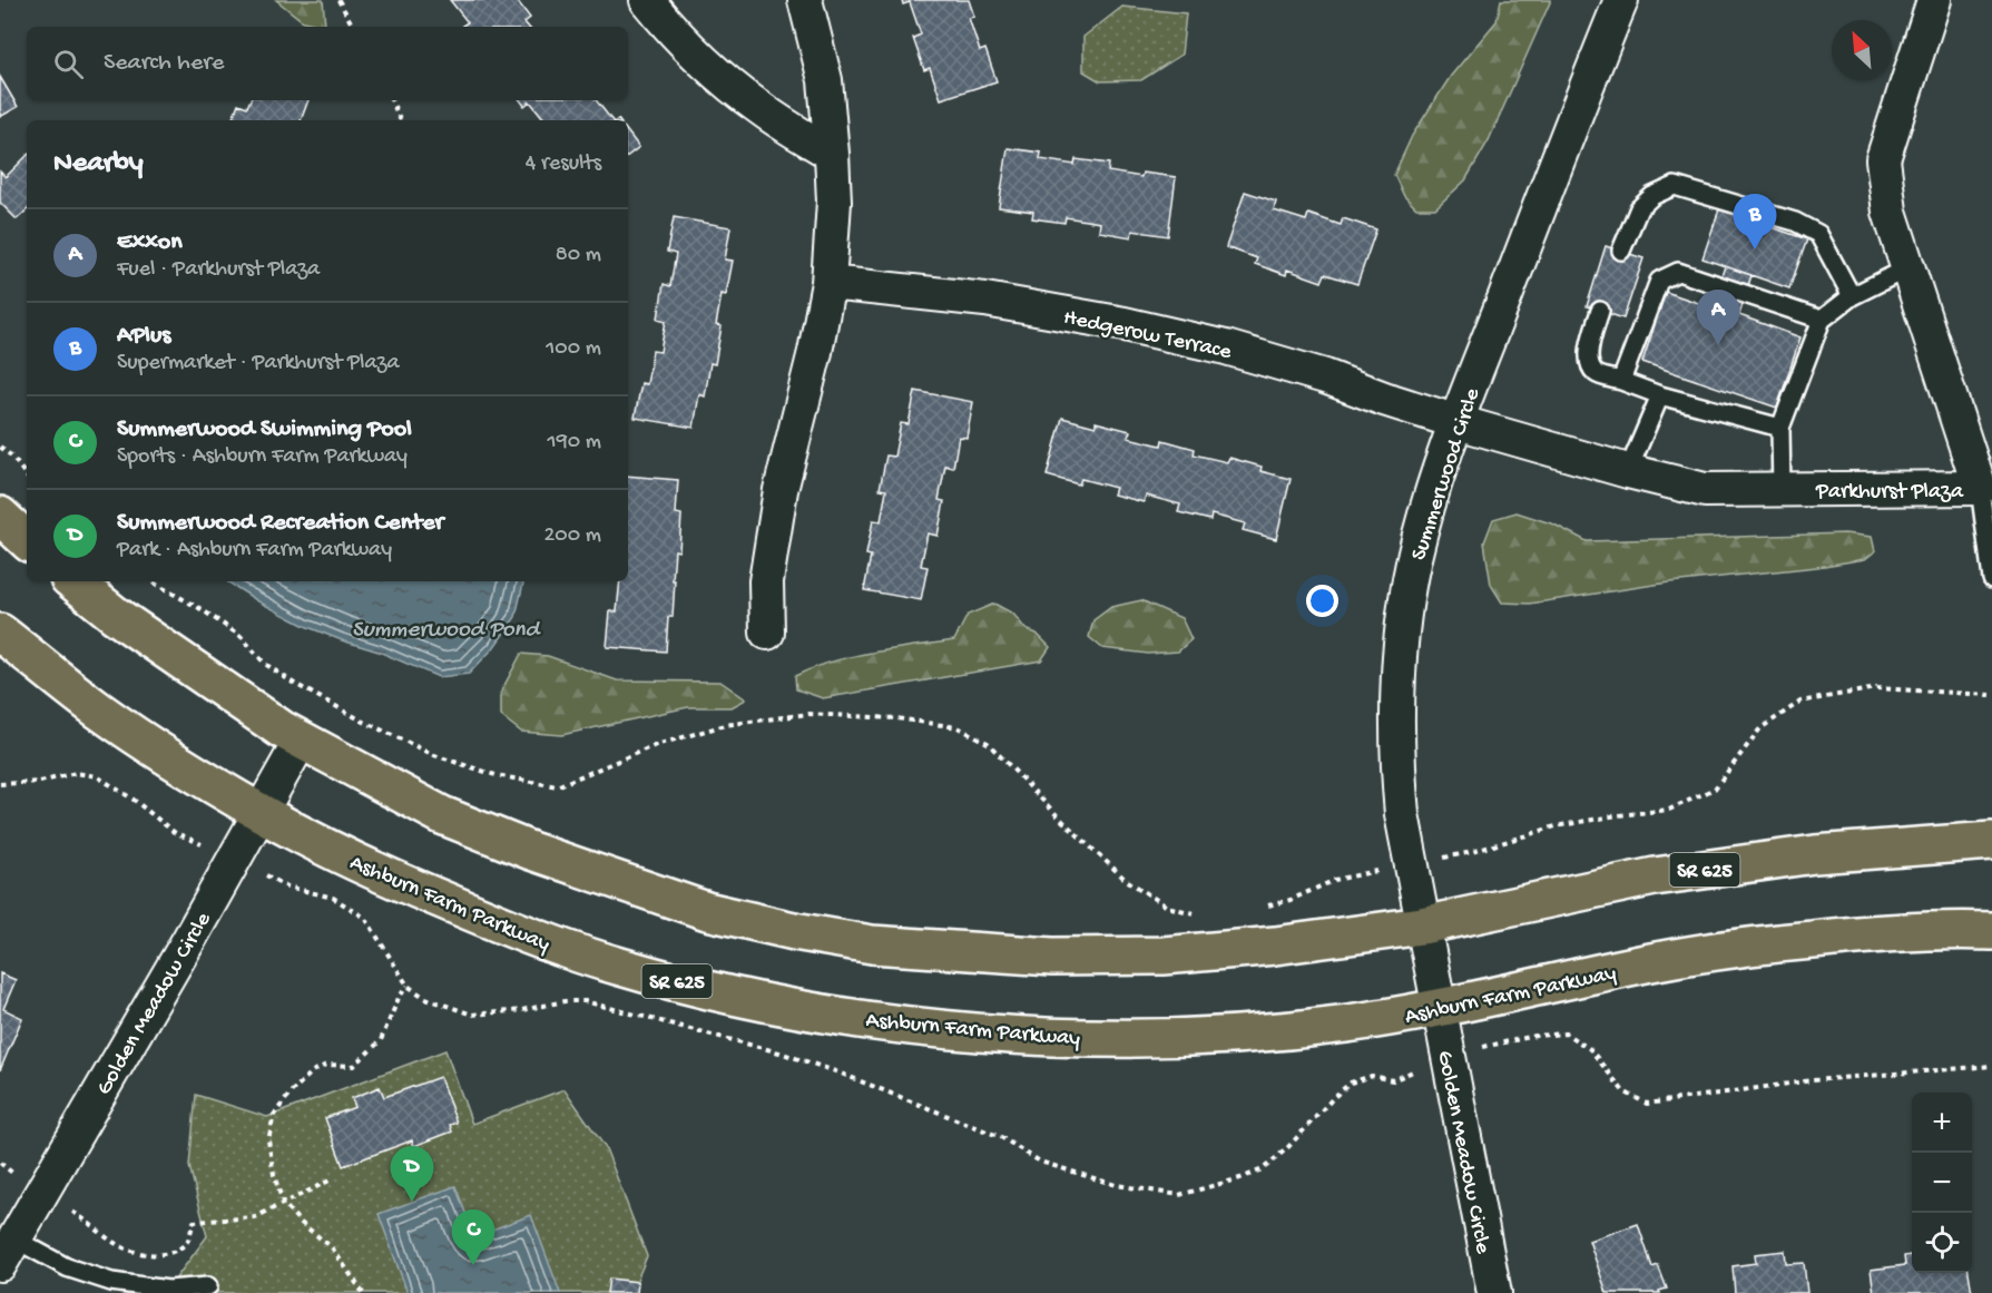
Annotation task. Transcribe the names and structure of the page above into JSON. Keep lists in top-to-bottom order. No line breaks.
{"streets":{"main road":["SR 625","Ashburn Farm Parkway"],"street":["Hedgerow Terrace","Summerwood Circle","Parkhurst Plaza","Golden Meadow Circle"]},"crossings":[["Hedgerow Terrace","Summerwood Circle"],["Hedgerow Terrace","Parkhurst Plaza"],["Summerwood Circle","Parkhurst Plaza"],["Summerwood Circle","SR 625"],["Summerwood Circle","Ashburn Farm Parkway"],["Summerwood Circle","Golden Meadow Circle"],["SR 625","Golden Meadow Circle"],["Ashburn Farm Parkway","Golden Meadow Circle"]],"water":["Summerwood Pond"],"north":"top left","page":{"search":"Search here","heading":["Nearby","4 results"],"pins":["B","A","D","C"],"list":[{"mark":"A","name":"Exxon","note":"Fuel · Parkhurst Plaza","value":"80 m"},{"mark":"B","name":"APlus","note":"Supermarket · Parkhurst Plaza","value":"100 m"},{"mark":"C","name":"Summerwood Swimming Pool","note":"Sports · Ashburn Farm Parkway","value":"190 m"},{"mark":"D","name":"Summerwood Recreation Center","note":"Park · Ashburn Farm Parkway","value":"200 m"}],"map_buttons":["+","−"]}}
